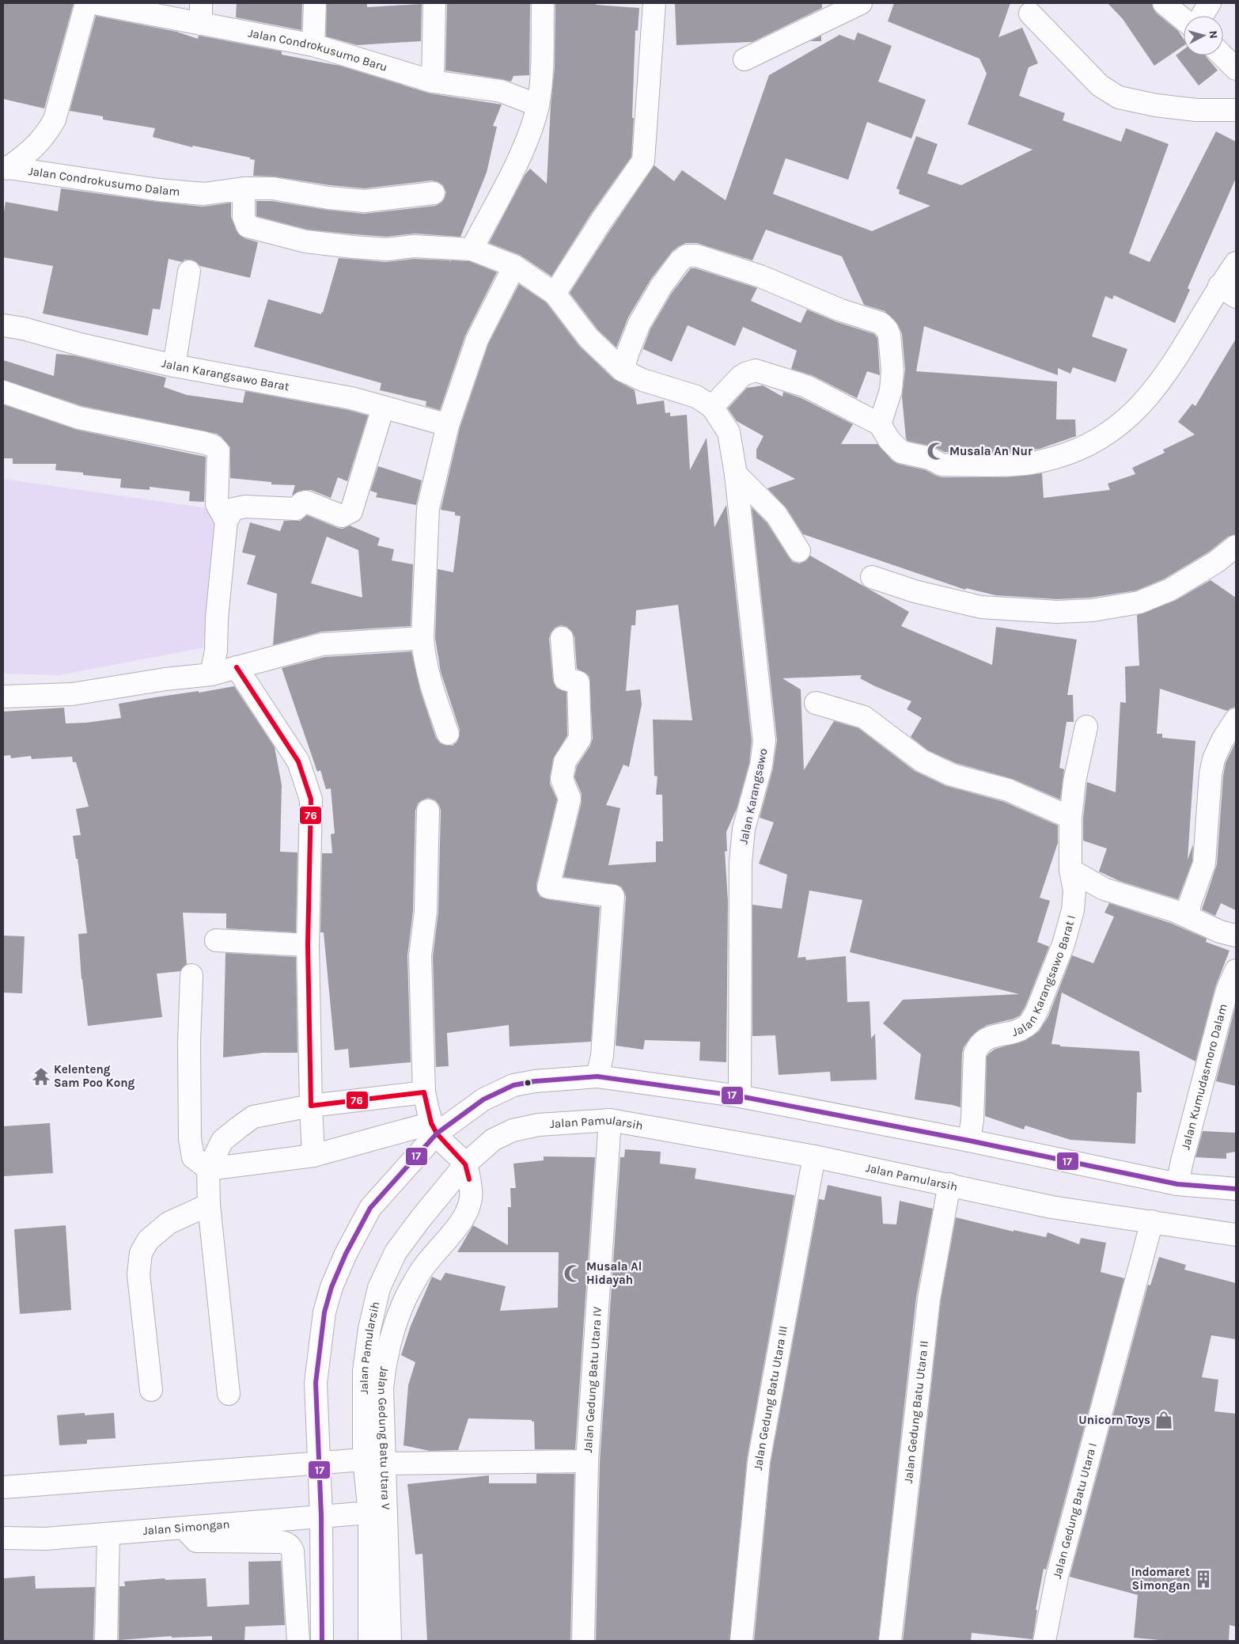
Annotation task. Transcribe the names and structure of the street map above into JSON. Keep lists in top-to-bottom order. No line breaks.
{"streets":{"main road":["Jalan Condrokusumo Baru","Jalan Condrokusumo Dalam","Jalan Karangsawo Barat","Jalan Karangsawo","Jalan Karangsawo Barat I","Jalan Kumudasmoro Dalam","Jalan Pamularsih","Jalan Gedung Batu Utara IV","Jalan Gedung Batu Utara III","Jalan Gedung Batu Utara II","Jalan Gedung Batu Utara V","Jalan Gedung Batu Utara I","Jalan Simongan"]},"crossings":[["Jalan Pamularsih","Jalan Gedung Batu Utara IV"],["Jalan Pamularsih","Jalan Gedung Batu Utara III"],["Jalan Pamularsih","Jalan Gedung Batu Utara II"],["Jalan Pamularsih","Jalan Gedung Batu Utara V"],["Jalan Pamularsih","Jalan Gedung Batu Utara I"],["Jalan Pamularsih","Jalan Simongan"]],"places":{"mosque":["Musala An Nur","Musala Al Hidayah"],"temple":["Kelenteng Sam Poo Kong"],"shop":["Unicorn Toys"],"building":["Indomaret Simongan"]},"lines":["transit line 76","transit line 17"],"north":"right"}
